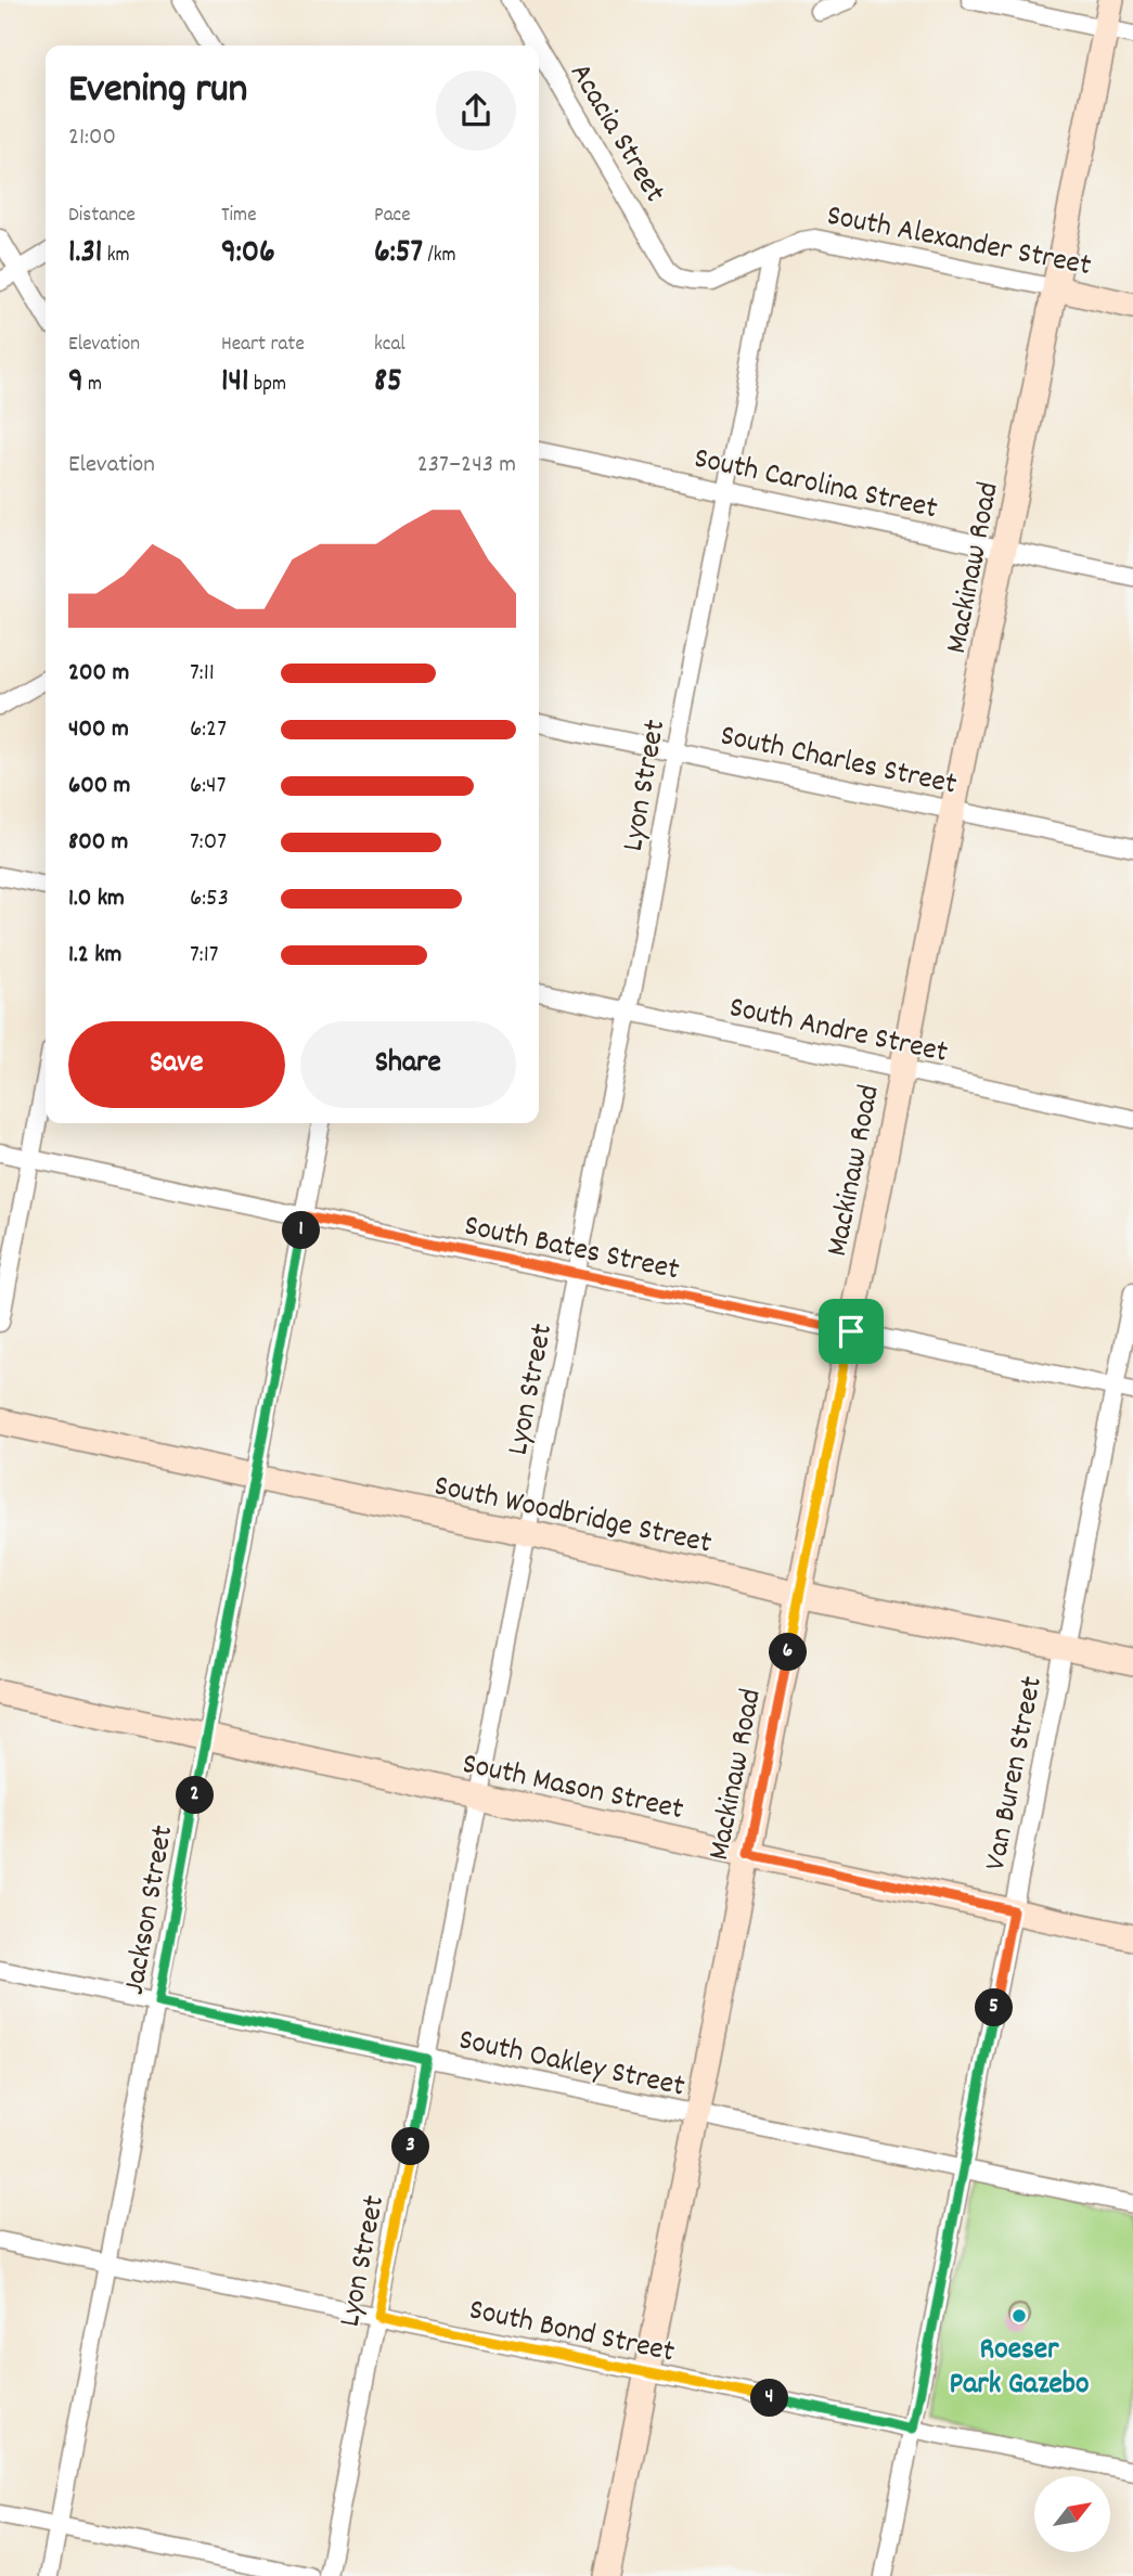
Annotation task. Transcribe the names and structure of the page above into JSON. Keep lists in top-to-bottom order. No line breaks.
{"streets":{"street":["Acacia Street","South Alexander Street","South Carolina Street","Mackinaw Road","South Charles Street","Lyon Street","South Andre Street","South Bates Street","South Woodbridge Street","Van Buren Street","South Mason Street","Jackson Street","South Oakley Street","South Bond Street"]},"crossings":[["Acacia Street","South Alexander Street"],["South Alexander Street","Mackinaw Road"],["South Alexander Street","Lyon Street"],["South Carolina Street","Mackinaw Road"],["South Carolina Street","Lyon Street"],["Mackinaw Road","South Charles Street"],["Mackinaw Road","South Andre Street"],["Mackinaw Road","South Bates Street"],["Mackinaw Road","South Woodbridge Street"],["Mackinaw Road","South Mason Street"],["Mackinaw Road","South Oakley Street"],["Mackinaw Road","South Bond Street"],["South Charles Street","Lyon Street"],["Lyon Street","South Andre Street"],["Lyon Street","South Bates Street"],["Lyon Street","South Woodbridge Street"],["Lyon Street","South Mason Street"],["Lyon Street","South Oakley Street"],["Lyon Street","South Bond Street"],["South Bates Street","Van Buren Street"],["South Bates Street","Jackson Street"],["South Woodbridge Street","Van Buren Street"],["South Woodbridge Street","Jackson Street"],["Van Buren Street","South Mason Street"],["Van Buren Street","South Oakley Street"],["Van Buren Street","South Bond Street"],["South Mason Street","Jackson Street"],["Jackson Street","South Oakley Street"],["Jackson Street","South Bond Street"]],"places":["Roeser Park Gazebo"],"north":"top right","page":{"heading":["Evening run","21:00"],"stats":[["Distance","1.31 km"],["Time","9:06"],["Pace","6:57 /km"],["Elevation","9 m"],["Heart rate","141 bpm"],["kcal","85"]],"chart":["Elevation","237–243 m"],"list":[{"name":"200 m","note":"7:11"},{"name":"400 m","note":"6:27"},{"name":"600 m","note":"6:47"},{"name":"800 m","note":"7:07"},{"name":"1.0 km","note":"6:53"},{"name":"1.2 km","note":"7:17"}],"buttons":["Save","Share"],"pins":["1","6","2","5","3","4"]}}
